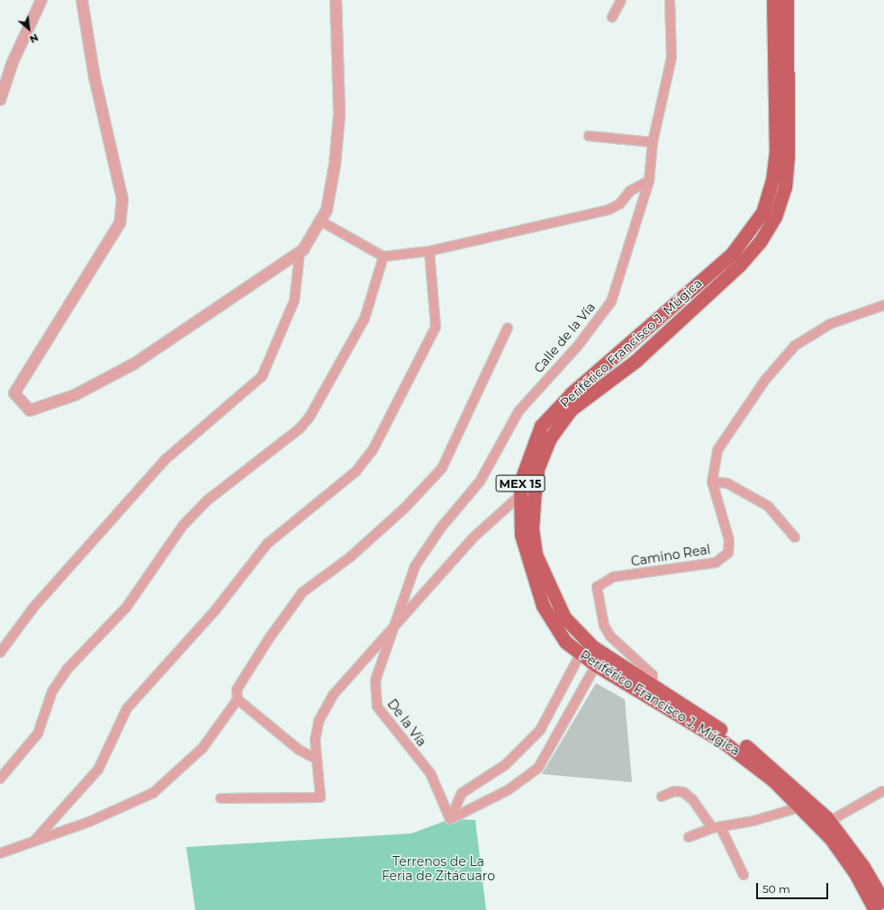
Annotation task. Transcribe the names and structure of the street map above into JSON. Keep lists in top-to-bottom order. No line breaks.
{"streets":{"main road":["Periférico Francisco J. Múgica","MEX 15"],"street":["Calle de la Vía","Camino Real","De la Vía"]},"crossings":[["Calle de la Vía","De la Vía"],["Periférico Francisco J. Múgica","Camino Real"]],"parks":["Terrenos de La Feria de Zitácuaro"],"scale_bar":"50 m","north":"bottom right"}
